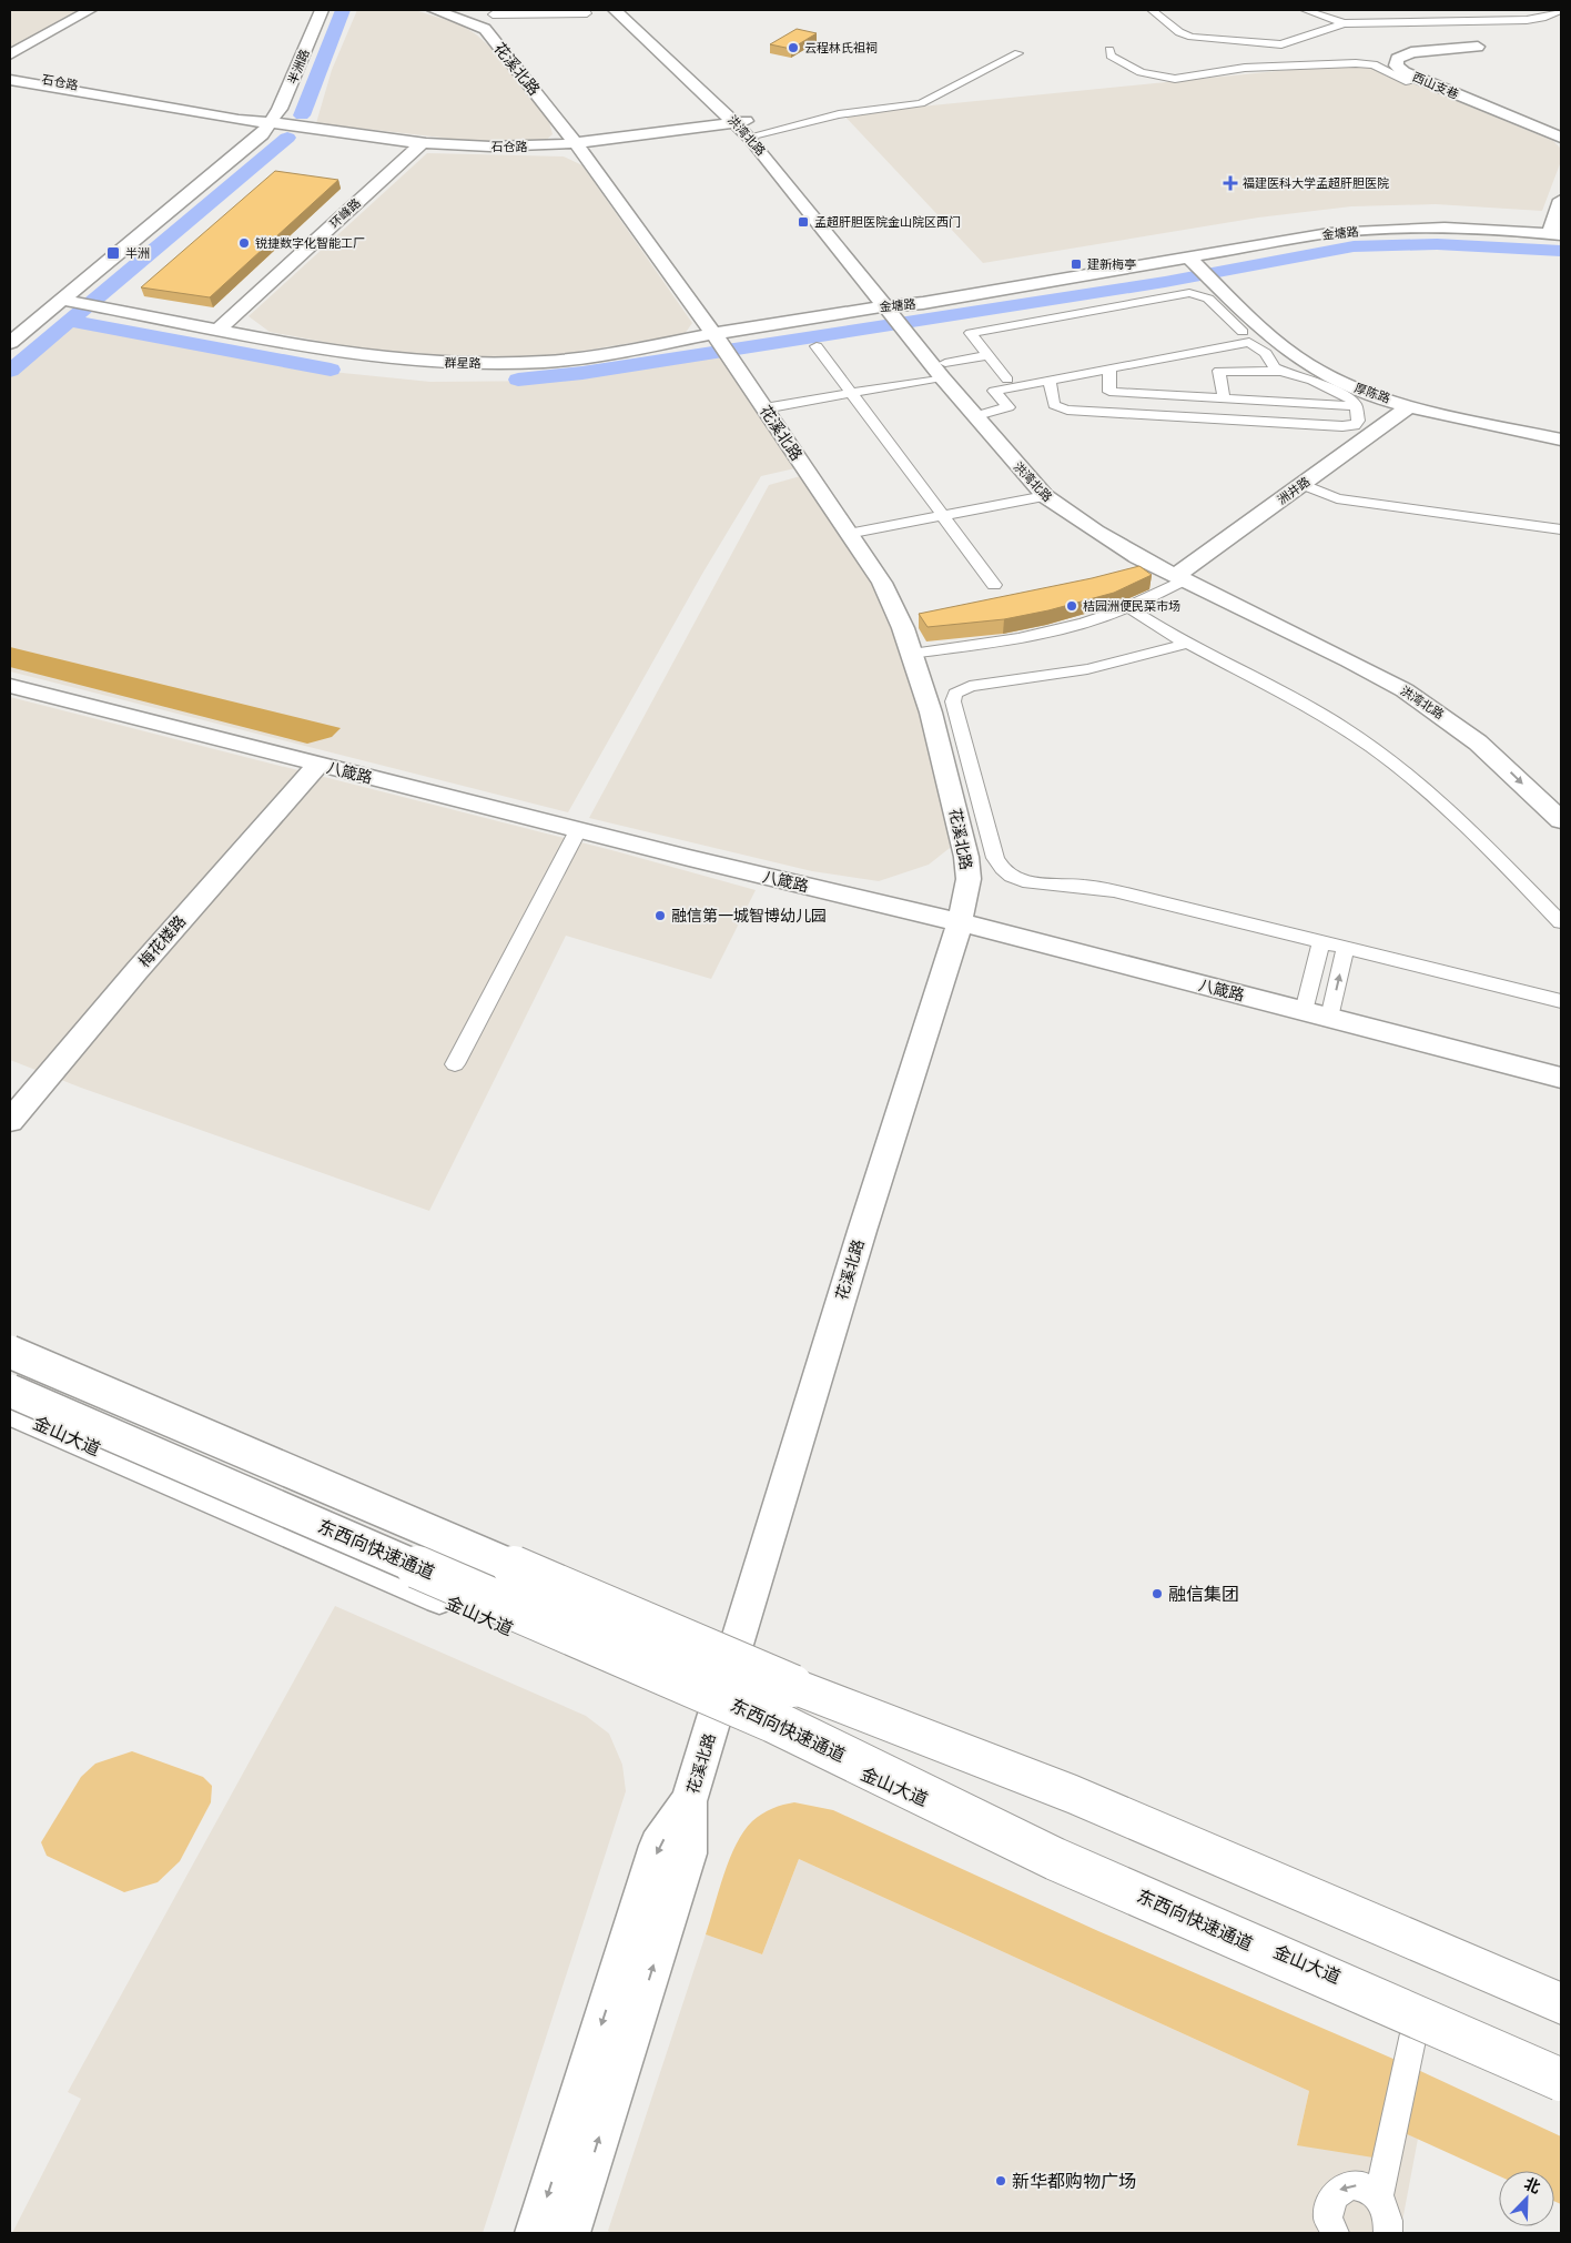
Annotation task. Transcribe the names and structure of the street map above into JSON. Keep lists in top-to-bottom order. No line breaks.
{"streets":{"highway":["东西向快速通道"],"street":["半洲路","花溪北路","石仓路","西山支巷","洪湾北路","环峰路","金塘路","群星路","厚陈路","洲井路","八箴路","梅花楼路","金山大道"]},"crossings":[["半洲路","石仓路"],["半洲路","群星路"],["花溪北路","石仓路"],["花溪北路","群星路"],["花溪北路","八箴路"],["花溪北路","金山大道"],["石仓路","洪湾北路"],["石仓路","环峰路"],["洪湾北路","金塘路"],["洪湾北路","洲井路"],["环峰路","群星路"],["金塘路","群星路"],["金塘路","厚陈路"],["厚陈路","洲井路"],["八箴路","梅花楼路"],["金山大道","东西向快速通道"]],"places":{"other":["云程林氏祖祠","锐捷数字化智能工厂","桔园洲便民菜市场","融信第一城智博幼儿园","融信集团","新华都购物广场"],"health":["福建医科大学孟超肝胆医院"],"transit":["孟超肝胆医院金山院区西门","半洲","建新梅亭"]},"north":"top right"}
